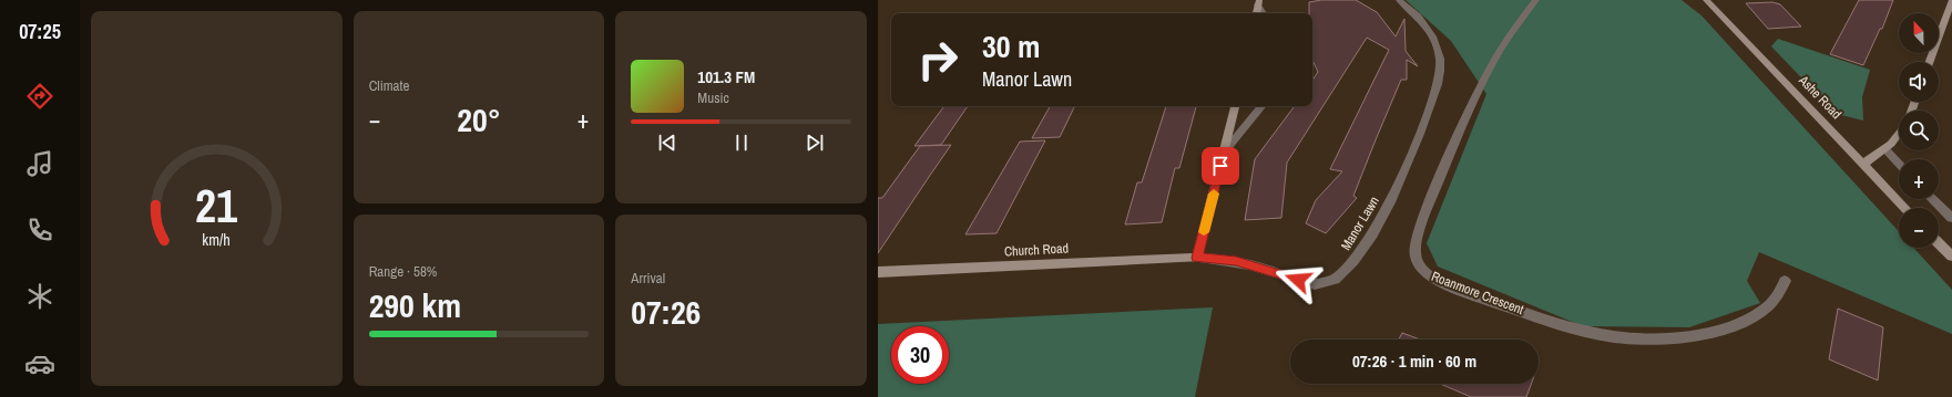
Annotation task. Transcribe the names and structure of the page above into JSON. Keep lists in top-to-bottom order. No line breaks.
{"streets":{"street":["Ashe Road","Manor Lawn","Church Road","Roanmore Crescent"]},"crossings":[["Manor Lawn","Church Road"]],"north":"top","page":{"tabs":"07:25","tile":["Climate",["Range · 58%","290 km"],["Arrival","07:26"]],"map_buttons":["+","−"],"turn":["30 m","Manor Lawn"],"song":["101.3 FM","Music"],"heat":["−","20°","+"],"limit":"30","trip":"07:26 · 1 min · 60 m","gauge":["21","km/h"]}}
